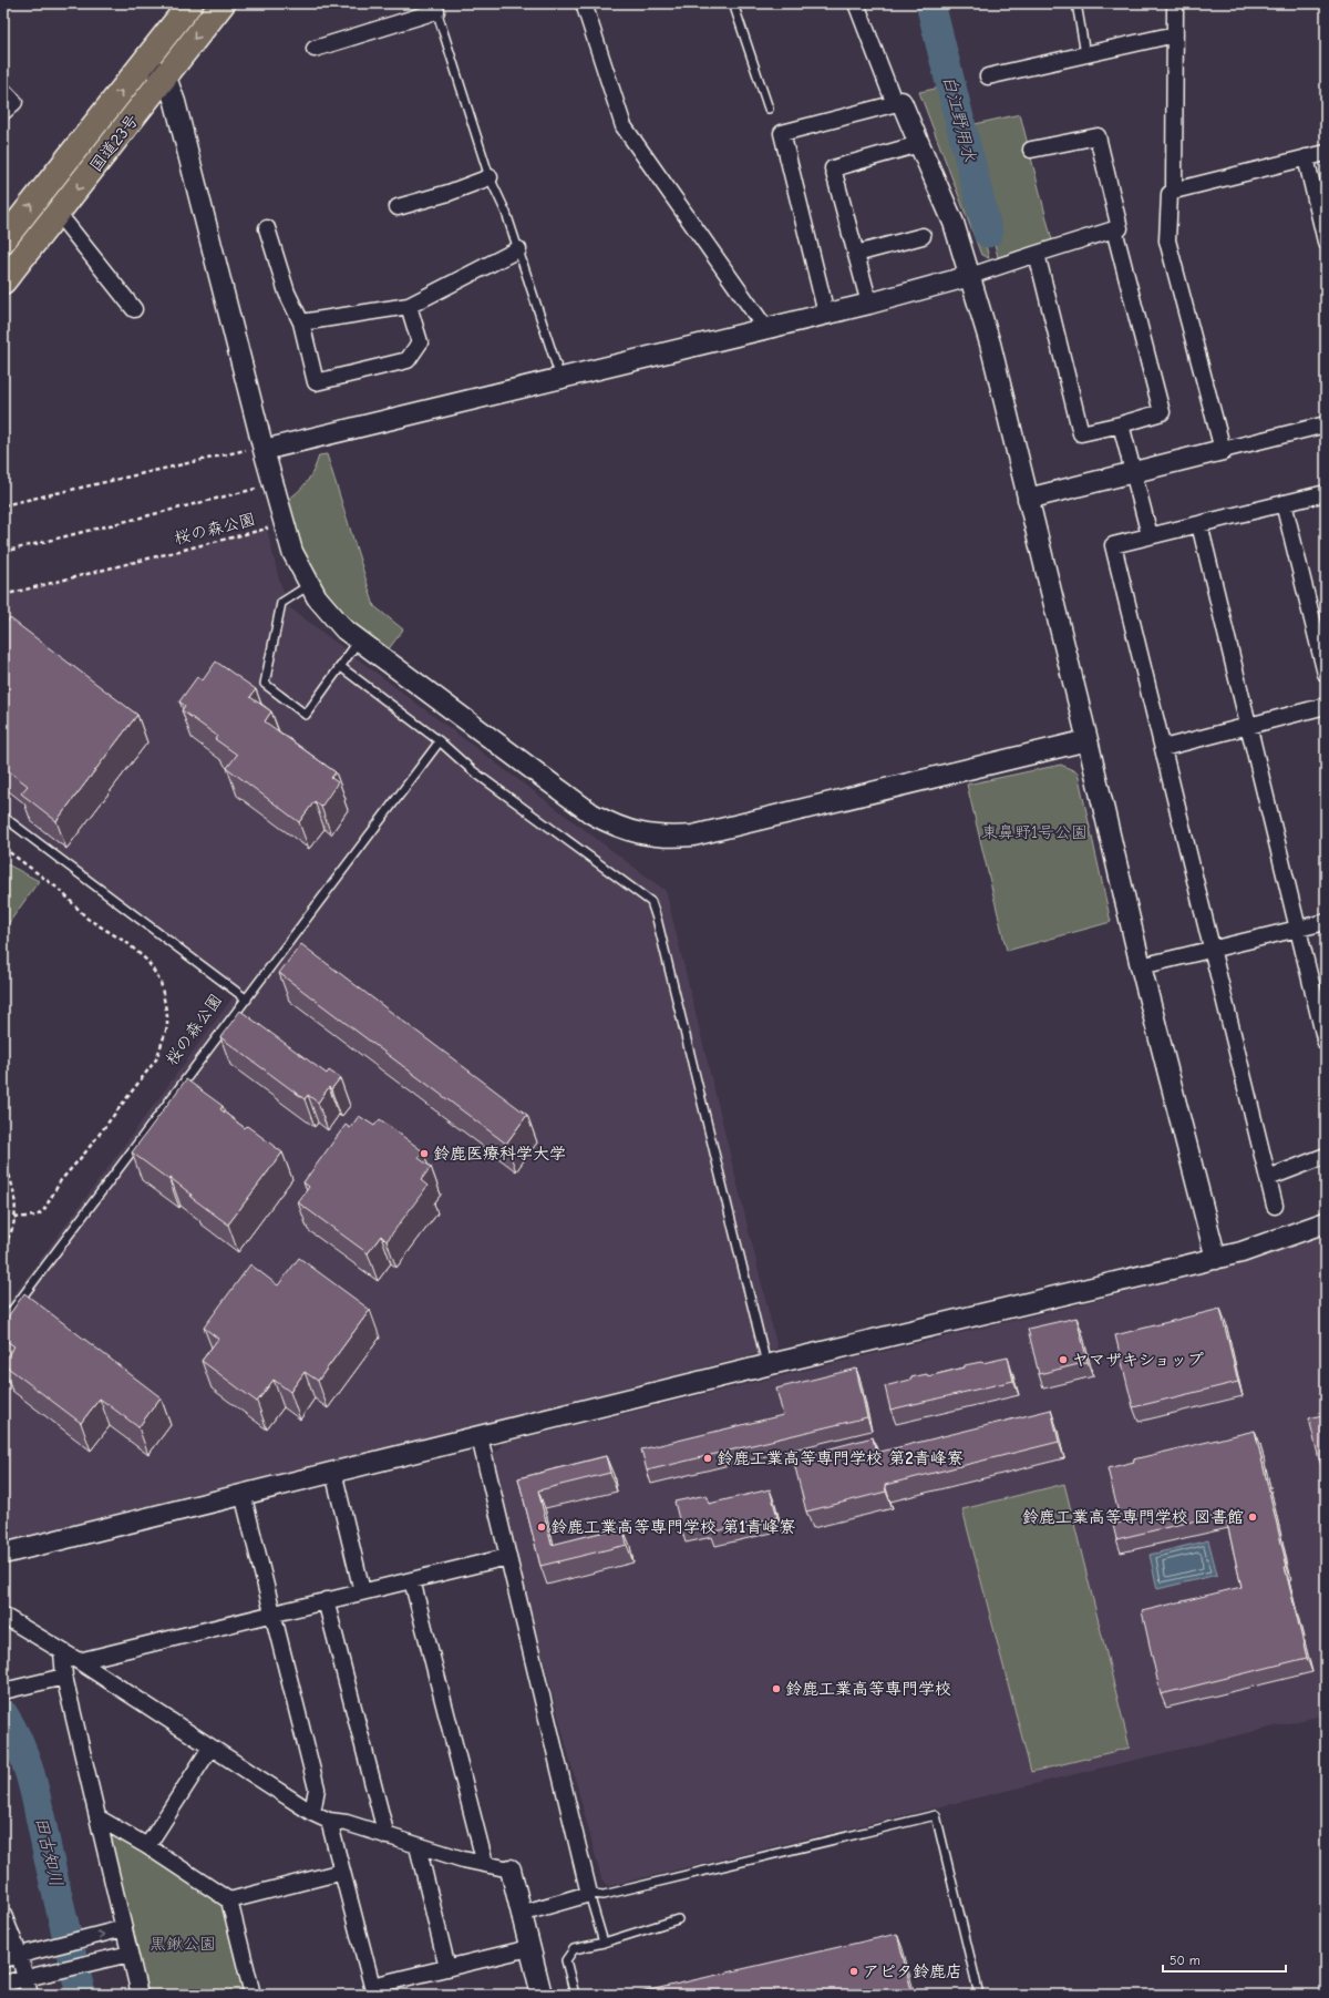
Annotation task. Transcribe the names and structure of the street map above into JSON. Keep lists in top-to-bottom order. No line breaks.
{"streets":{"highway":["国道23号"],"path":["桜の森公園"]},"water":["白江野用水","田古知川"],"parks":["東鼻野1号公園","黒鍬公園"],"places":["鈴鹿医療科学大学","ヤマザキショップ","鈴鹿工業高等専門学校 第2青峰寮","鈴鹿工業高等専門学校 図書館","鈴鹿工業高等専門学校 第1青峰寮","鈴鹿工業高等専門学校","アピタ鈴鹿店"],"scale_bar":"50 m"}
